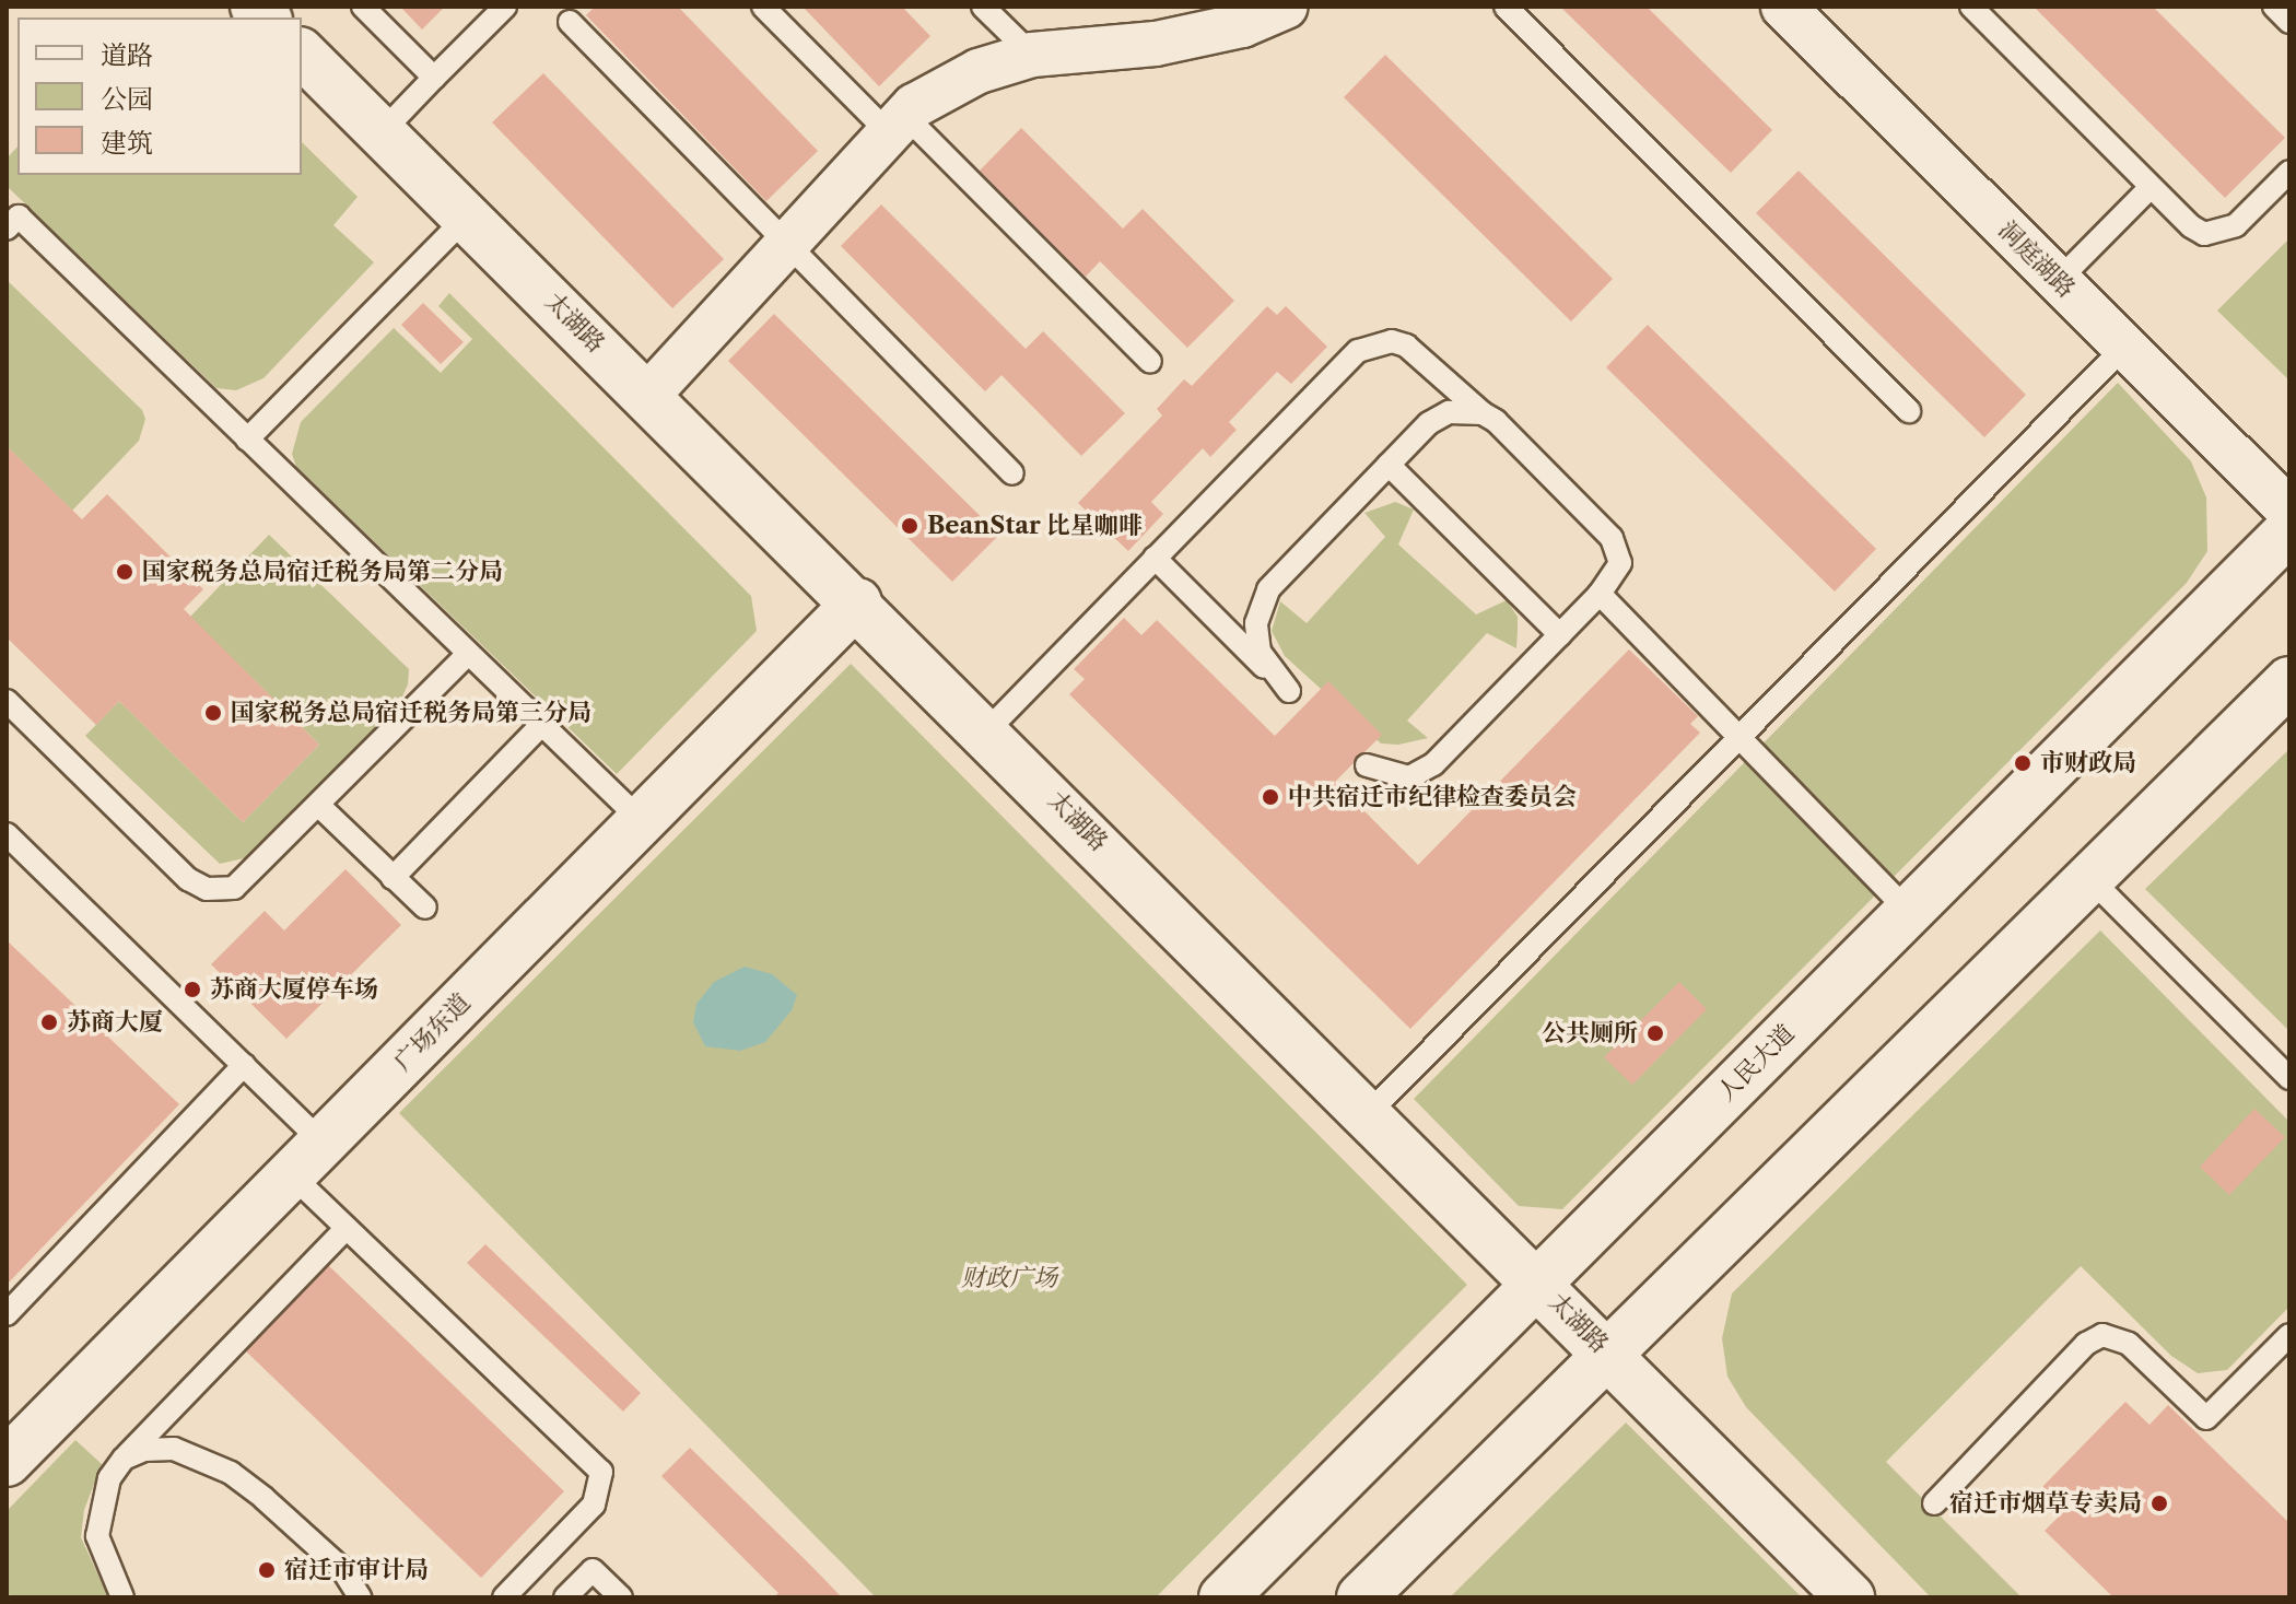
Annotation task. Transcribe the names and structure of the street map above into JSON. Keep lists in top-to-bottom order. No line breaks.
{"streets":{"street":["洞庭湖路","太湖路","广场东道","人民大道"]},"crossings":[["太湖路","广场东道"],["太湖路","人民大道"]],"parks":["财政广场"],"places":["BeanStar 比星咖啡","国家税务总局宿迁税务局第二分局","国家税务总局宿迁税务局第三分局","市财政局","中共宿迁市纪律检查委员会","苏商大厦停车场","苏商大厦","公共厕所","宿迁市烟草专卖局","宿迁市审计局"],"legend":["道路","公园","建筑"]}
